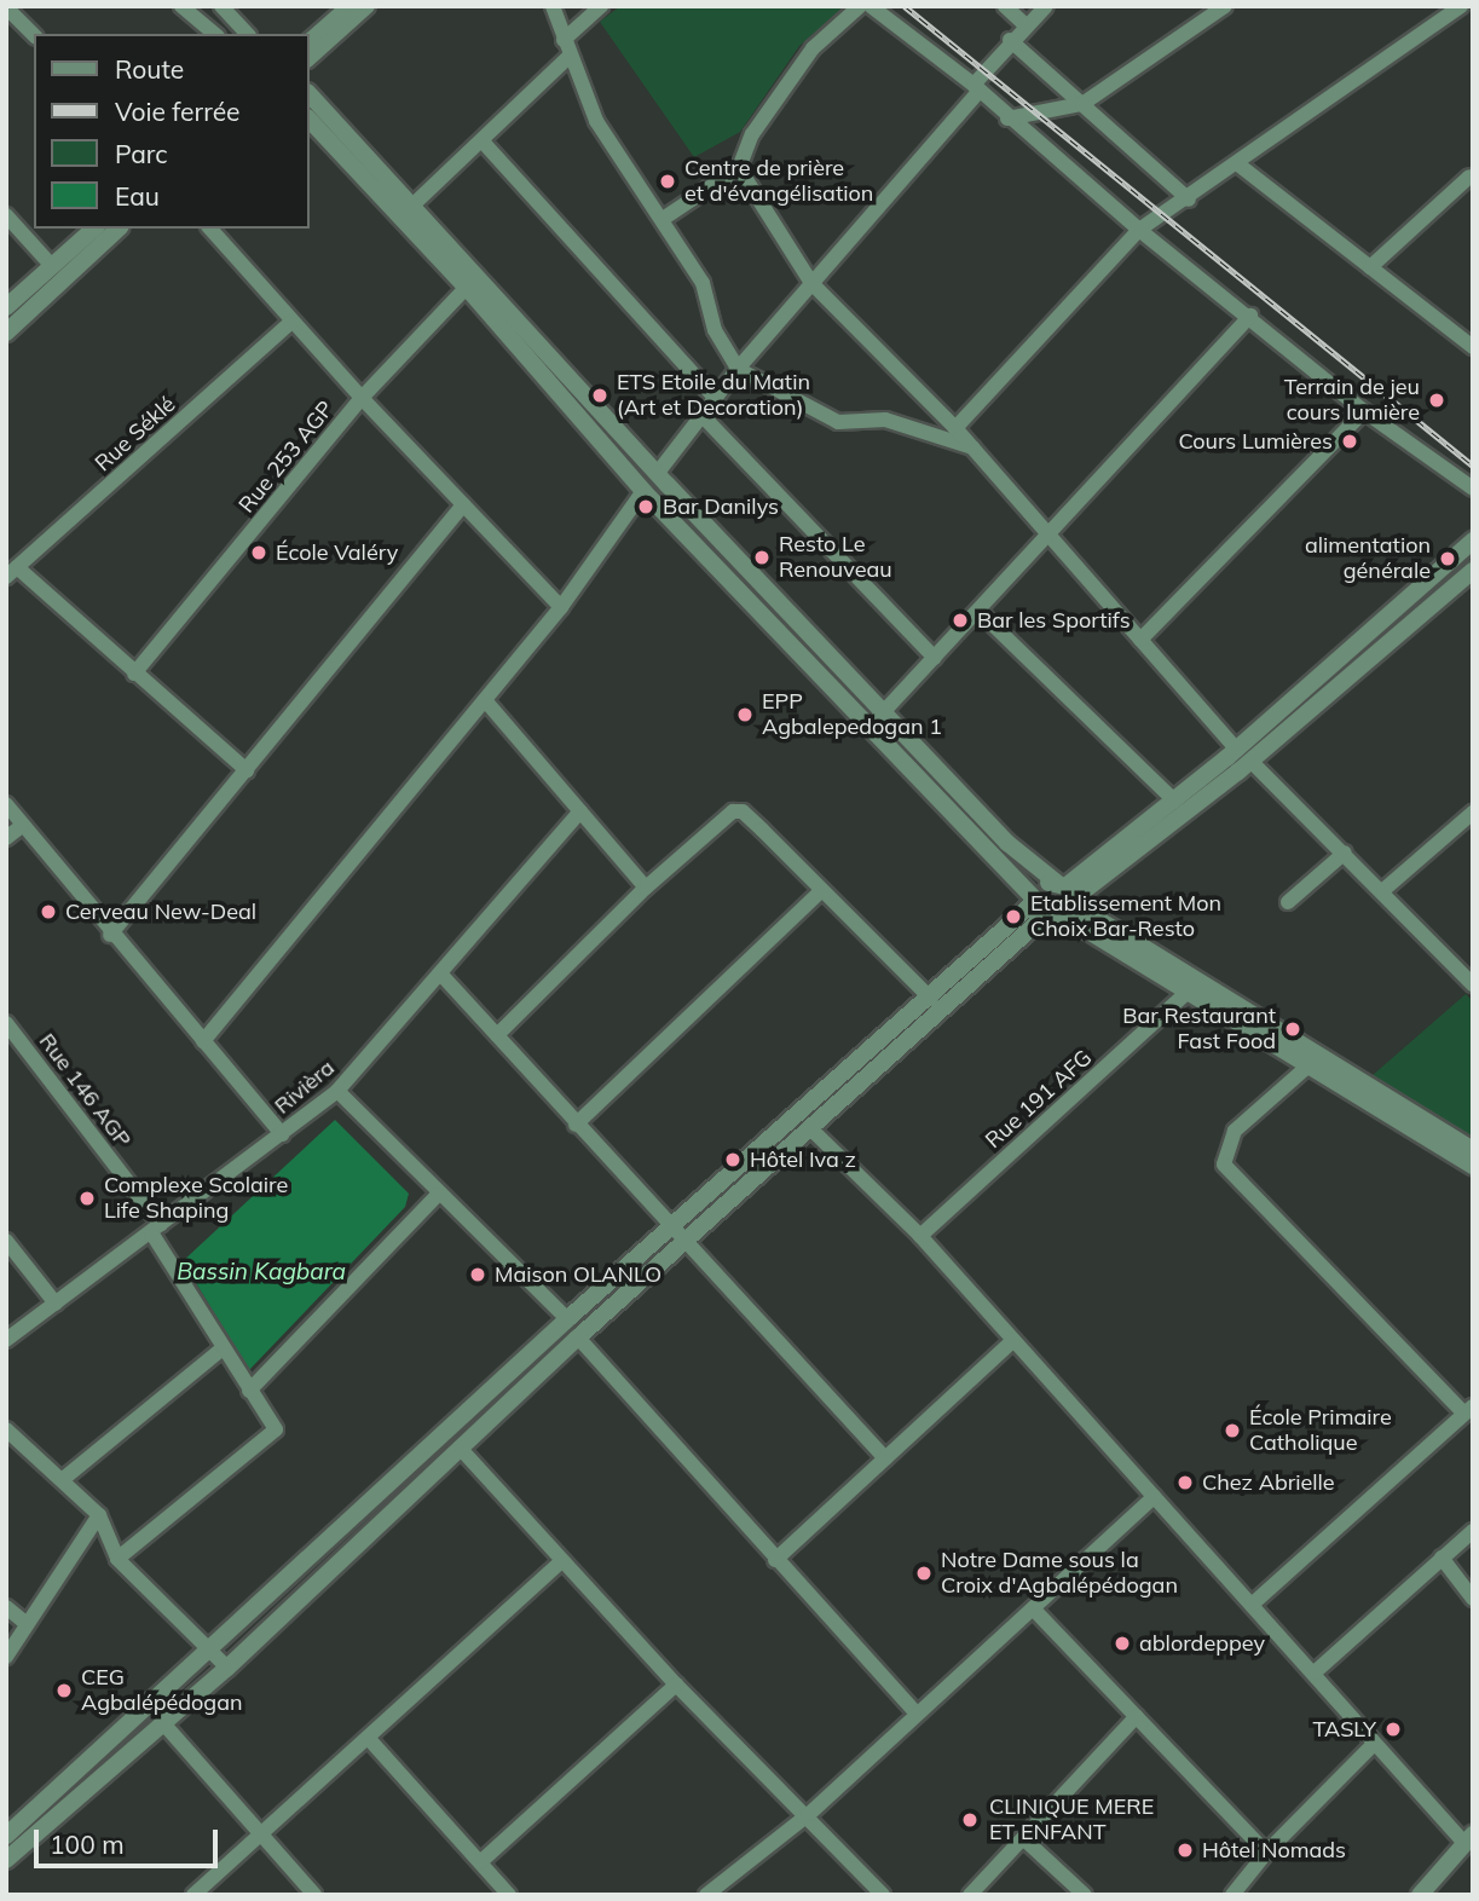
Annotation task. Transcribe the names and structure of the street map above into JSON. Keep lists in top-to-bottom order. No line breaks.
{"streets":{"street":["Rue Séklé","Rue 253 AGP","Rivièra","Rue 146 AGP","Rue 191 AFG"]},"crossings":[["Rivièra","Rue 146 AGP"]],"water":["Bassin Kagbara"],"places":["Centre de prière et d'évangélisation","ETS Etoile du Matin (Art et Decoration)","Terrain de jeu cours lumière","Cours Lumières","Bar Danilys","École Valéry","Resto Le Renouveau","alimentation générale","Bar les Sportifs","EPP Agbalepedogan 1","Cerveau New-Deal","Etablissement Mon Choix Bar-Resto","Bar Restaurant Fast Food","Hôtel Iva z","Complexe Scolaire Life Shaping","Maison OLANLO","École Primaire Catholique","Chez Abrielle","Notre Dame sous la Croix d'Agbalépédogan","ablordeppey","CEG Agbalépédogan","TASLY","CLINIQUE MERE ET ENFANT","Hôtel Nomads"],"legend":["Route","Voie ferrée","Parc","Eau"],"scale_bar":"100 m"}
